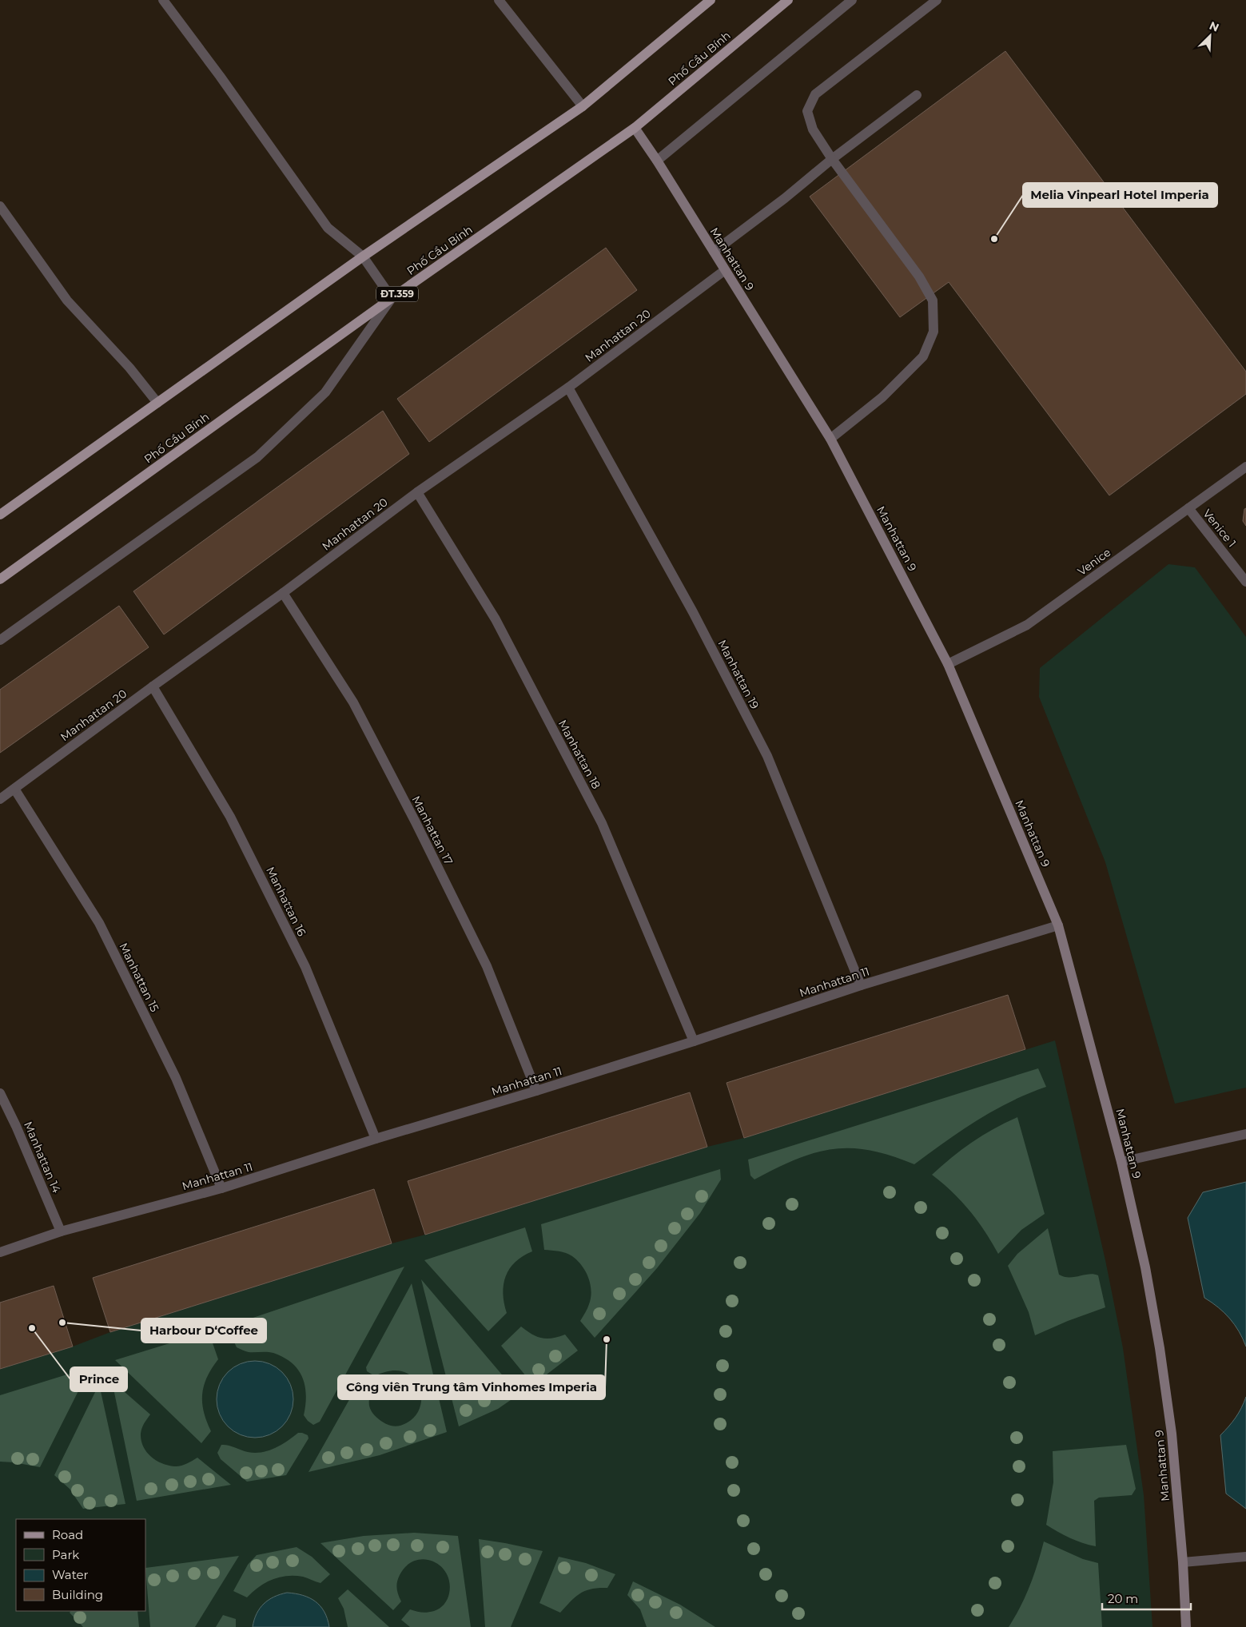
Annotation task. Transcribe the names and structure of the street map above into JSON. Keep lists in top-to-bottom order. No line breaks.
{"streets":{"main road":["Phố Cầu Bính","Manhattan 9","ĐT.359"],"lane":["Manhattan 20","Venice 1","Venice","Manhattan 19","Manhattan 18","Manhattan 17","Manhattan 16","Manhattan 15","Manhattan 11","Manhattan 14"]},"crossings":[["Phố Cầu Bính","Manhattan 9"],["Manhattan 9","Manhattan 20"],["Manhattan 9","Venice"],["Manhattan 9","Manhattan 11"],["Manhattan 20","Manhattan 19"],["Manhattan 20","Manhattan 18"],["Manhattan 20","Manhattan 17"],["Manhattan 20","Manhattan 16"],["Manhattan 20","Manhattan 15"],["Venice 1","Venice"],["Manhattan 19","Manhattan 11"],["Manhattan 18","Manhattan 11"],["Manhattan 17","Manhattan 11"],["Manhattan 16","Manhattan 11"],["Manhattan 15","Manhattan 11"],["Manhattan 11","Manhattan 14"]],"places":["Melia Vinpearl Hotel Imperia","Harbour D‘Coffee","Prince","Công viên Trung tâm Vinhomes Imperia"],"legend":["Road","Park","Water","Building"],"scale_bar":"20 m","north":"top right"}
